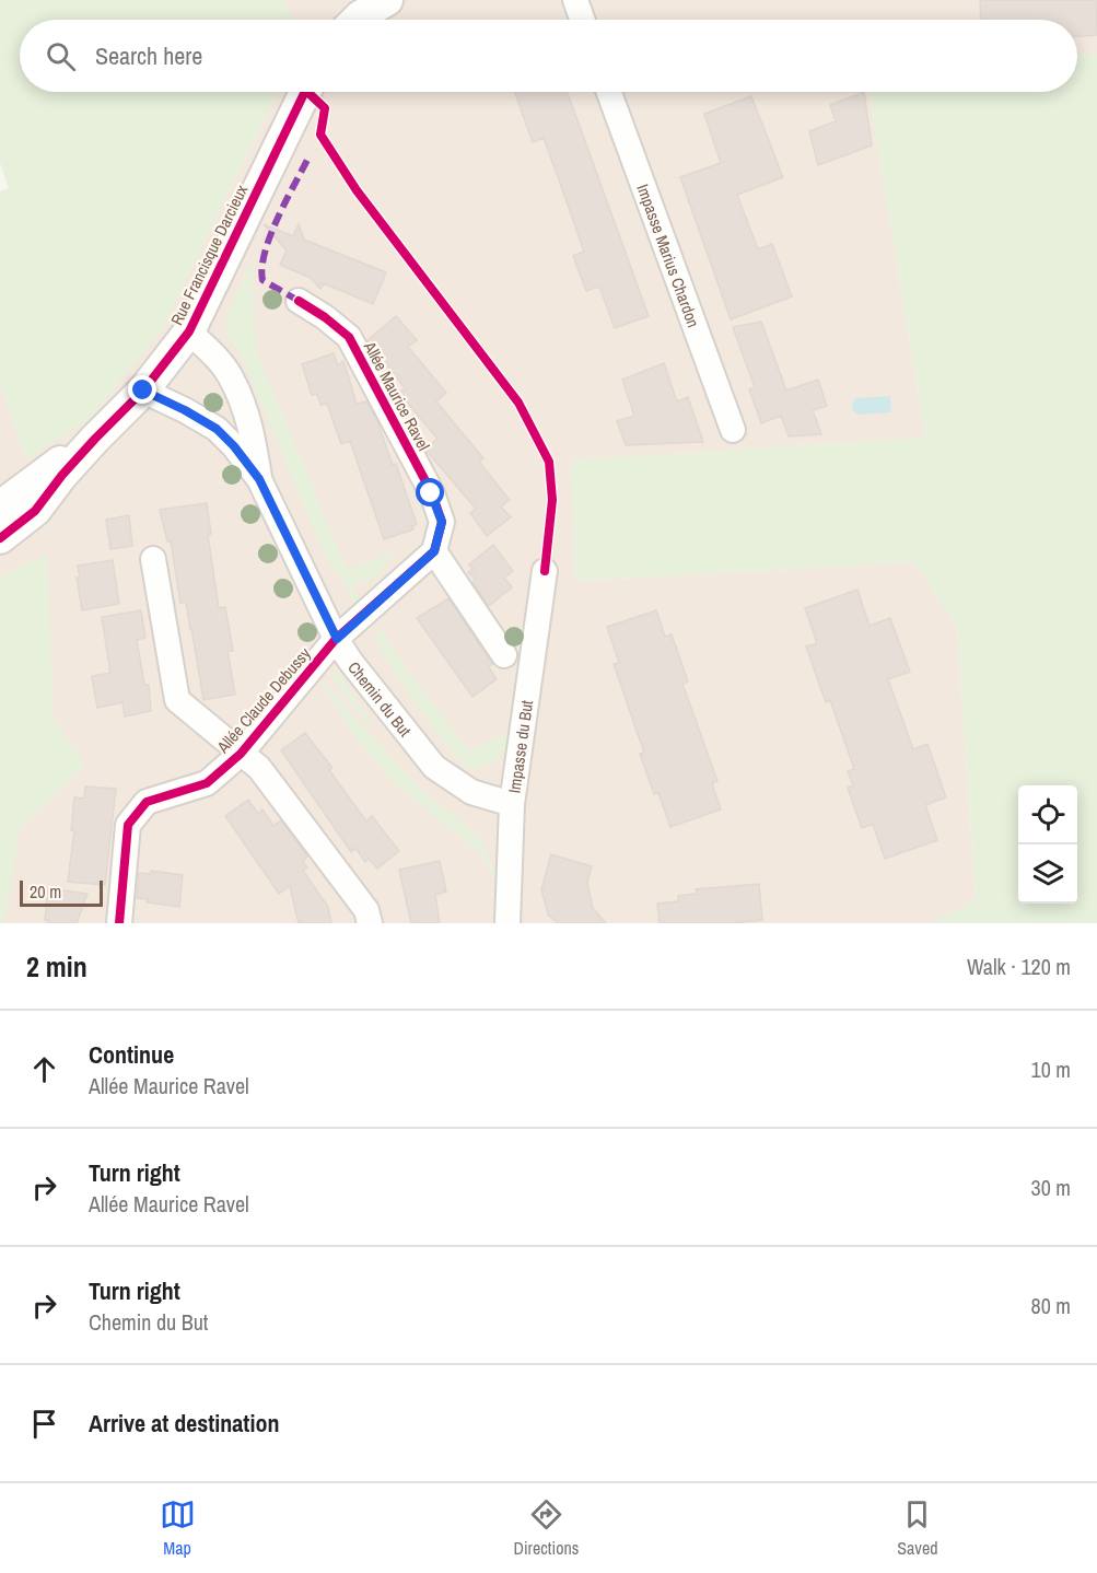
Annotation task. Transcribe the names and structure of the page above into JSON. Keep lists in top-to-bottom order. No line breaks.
{"streets":{"street":["Rue Francisque Darcieux","Impasse Marius Chardon","Allée Maurice Ravel","Chemin du But","Allée Claude Debussy","Impasse du But"]},"crossings":[["Rue Francisque Darcieux","Chemin du But"],["Chemin du But","Allée Claude Debussy"],["Chemin du But","Impasse du But"]],"scale_bar":"20 m","page":{"search":"Search here","scale":"20 m","heading":["2 min","Walk · 120 m"],"list":[["Continue","Allée Maurice Ravel","10 m"],["Turn right","Allée Maurice Ravel","30 m"],["Turn right","Chemin du But","80 m"],"Arrive at destination"],"nav":["Map","Directions","Saved"]}}
